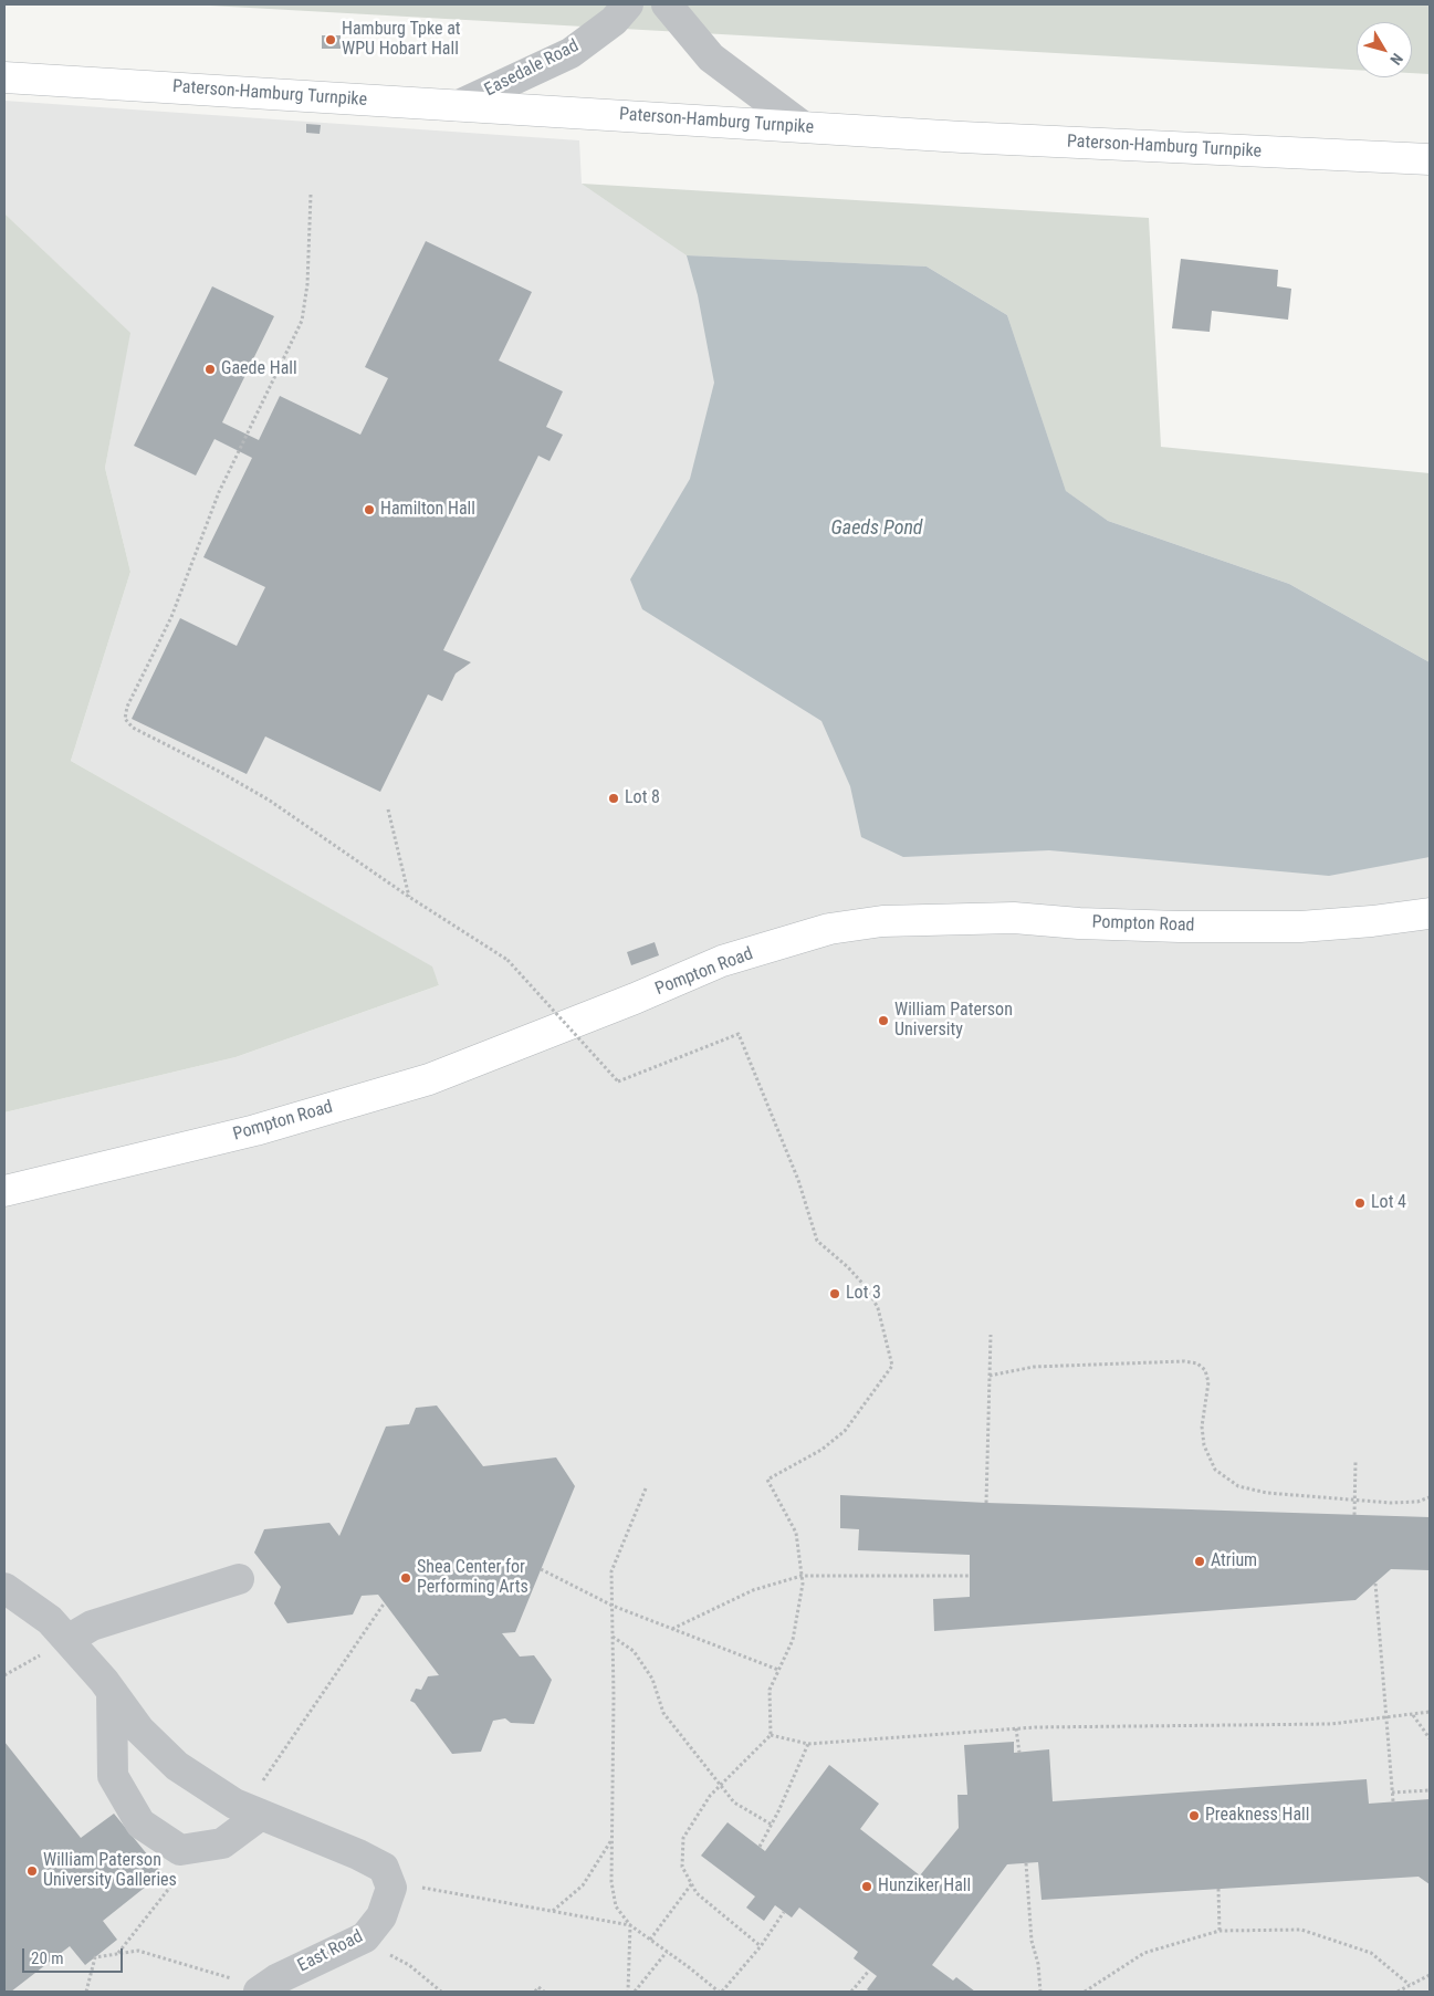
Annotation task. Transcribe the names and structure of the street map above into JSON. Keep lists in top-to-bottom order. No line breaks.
{"streets":{"main road":["Paterson-Hamburg Turnpike","Pompton Road"],"street":["Easedale Road","East Road"]},"crossings":[["Easedale Road","Paterson-Hamburg Turnpike"]],"water":["Gaeds Pond"],"places":["Hamburg Tpke at WPU Hobart Hall","Gaede Hall","Hamilton Hall","Lot 8","William Paterson University","Lot 4","Lot 3","Atrium","Shea Center for Performing Arts","Preakness Hall","William Paterson University Galleries","Hunziker Hall"],"scale_bar":"20 m","north":"bottom right"}
